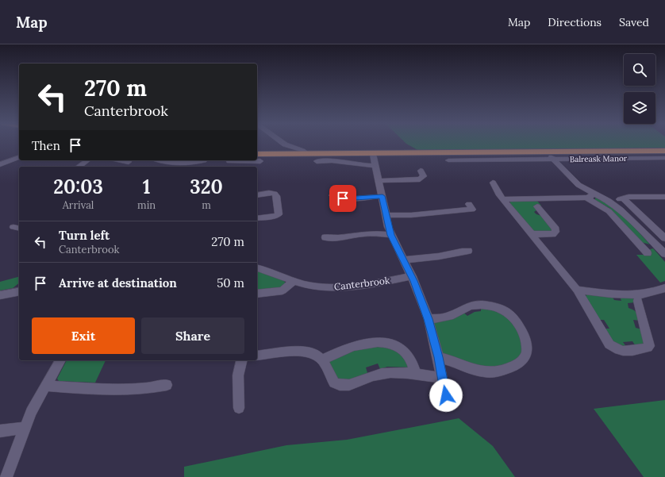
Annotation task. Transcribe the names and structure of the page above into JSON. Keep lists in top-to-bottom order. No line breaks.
{"streets":{"street":["Balreask Manor","Canterbrook"]},"page":{"header":"Map","nav":["Map","Directions","Saved"],"turn":["270 m","Canterbrook"],"then":"Then","eta":["20:03","Arrival","1","min","320","m"],"list":[{"name":"Turn left","note":"Canterbrook","value":"270 m"},{"name":"Arrive at destination","value":"50 m"}],"buttons":["Exit","Share"]}}
